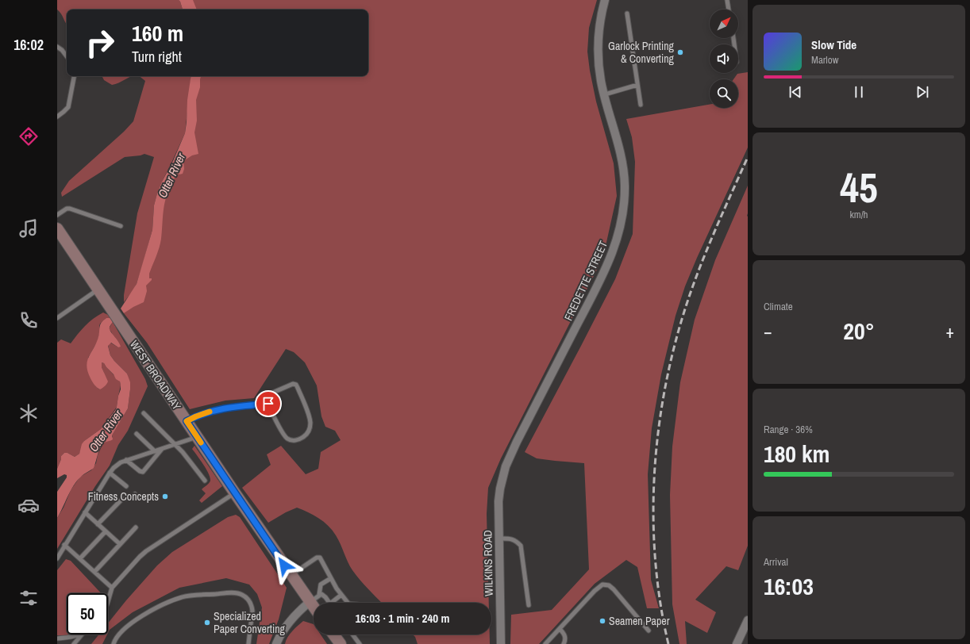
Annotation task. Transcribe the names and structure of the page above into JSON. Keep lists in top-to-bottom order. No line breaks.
{"streets":{"main road":["WEST BROADWAY"],"street":["FREDETTE STREET","WILKINS ROAD"]},"crossings":[["FREDETTE STREET","WILKINS ROAD"]],"water":["Otter River"],"places":["Garlock Printing & Converting","Fitness Concepts","Seamen Paper","Specialized Paper Converting"],"north":"top right","page":{"tabs":"16:02","turn":["160 m","Turn right"],"song":["Slow Tide","Marlow"],"tile":[["45","km/h"],"Climate",["Range · 36%","180 km"],["Arrival","16:03"]],"heat":["−","20°","+"],"limit":"50","trip":"16:03 · 1 min · 240 m"}}
